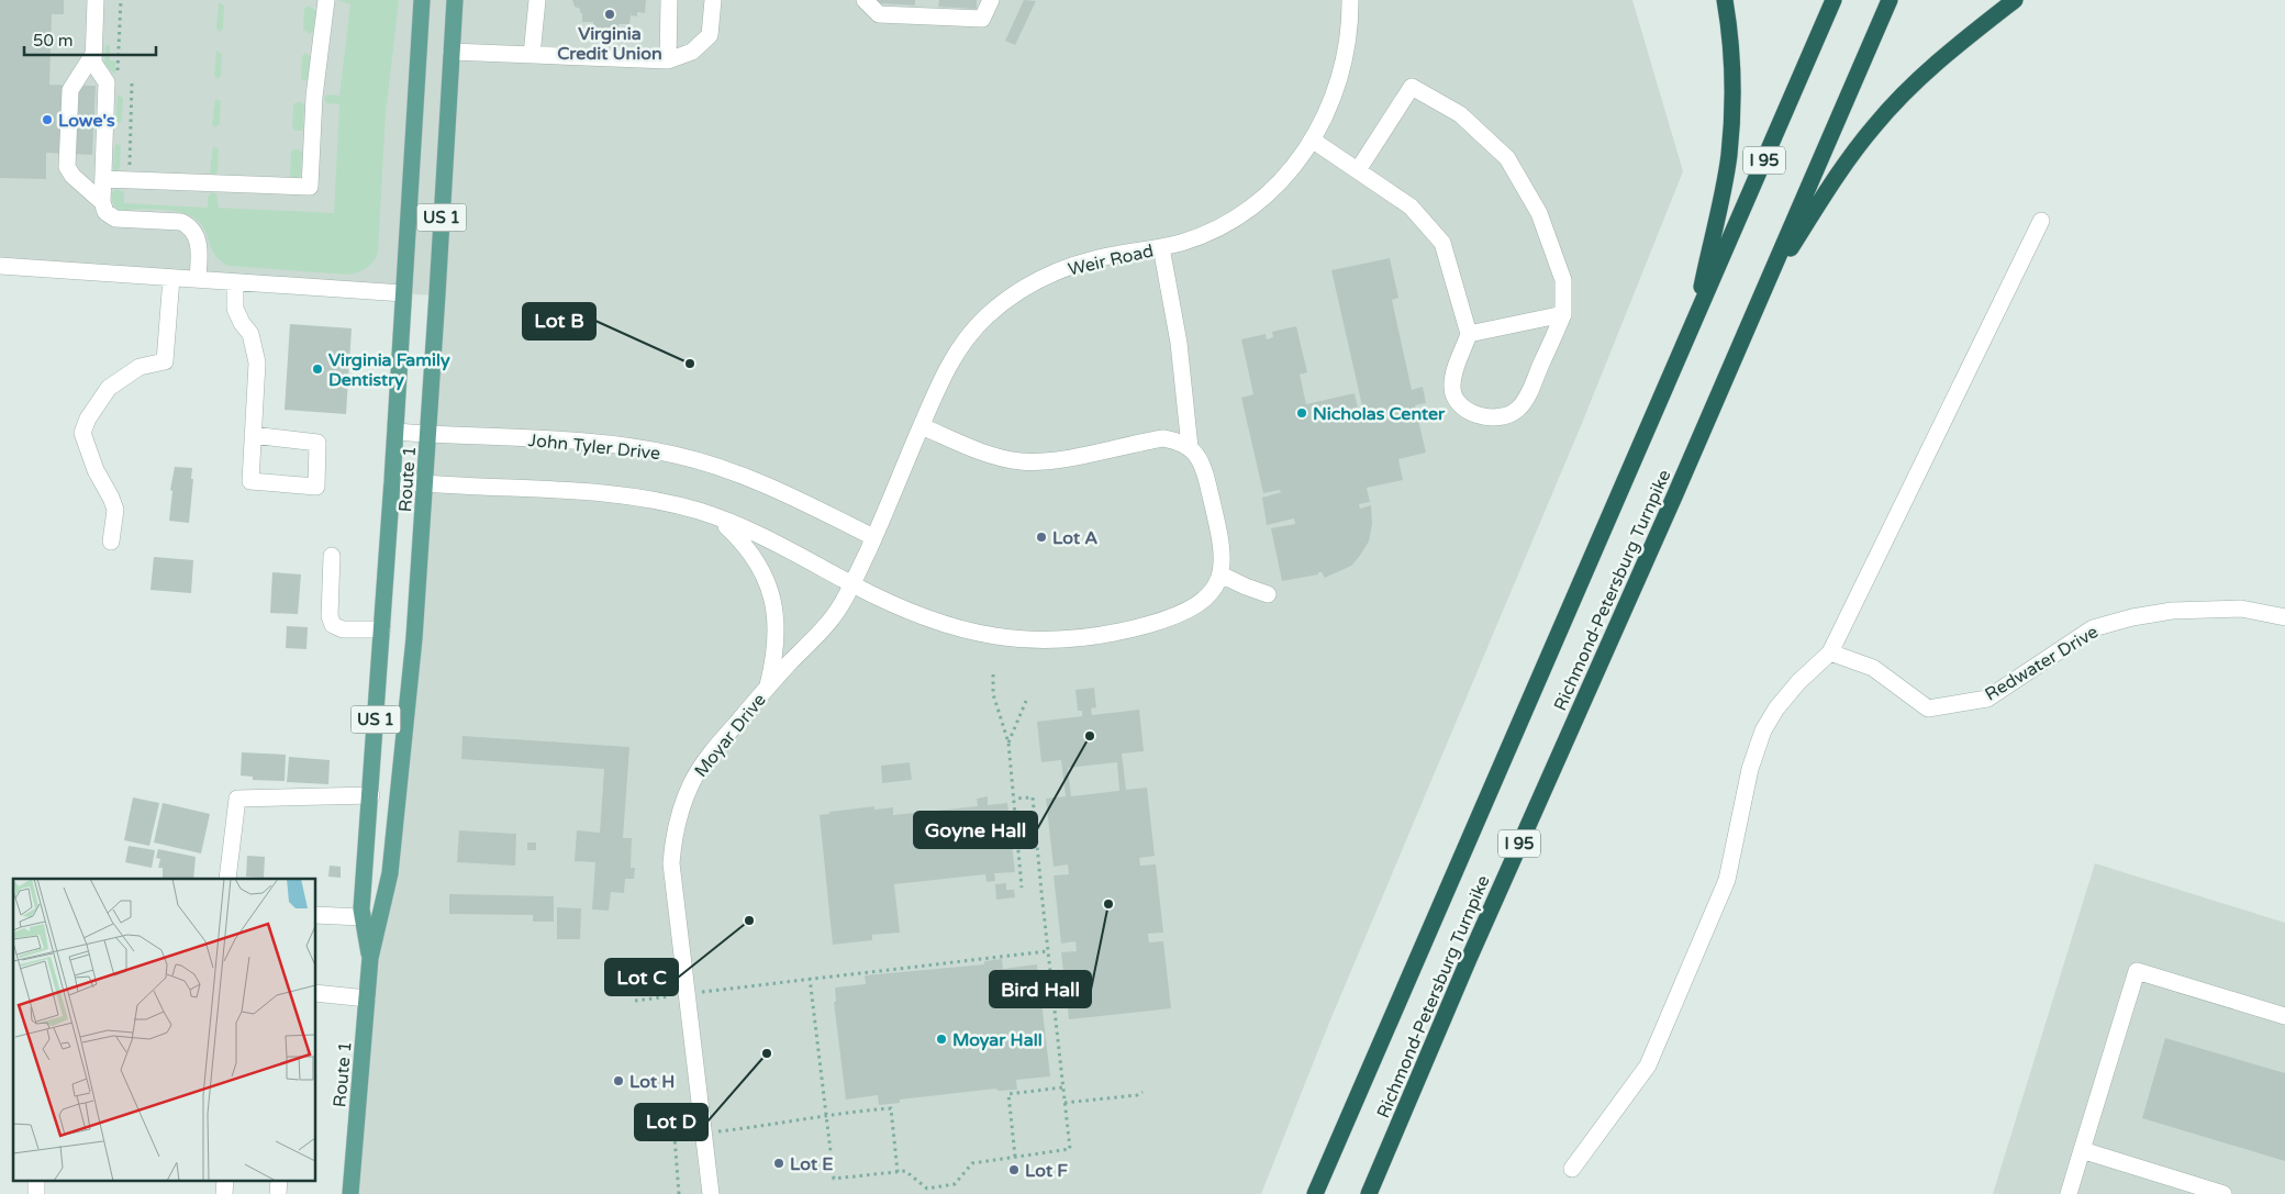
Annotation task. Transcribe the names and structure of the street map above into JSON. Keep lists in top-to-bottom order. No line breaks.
{"streets":{"highway":["I 95","Richmond-Petersburg Turnpike"],"main road":["US 1","Route 1"],"street":["Weir Road","John Tyler Drive","Redwater Drive","Moyar Drive"]},"crossings":[["Weir Road","John Tyler Drive"],["Weir Road","Moyar Drive"],["John Tyler Drive","Route 1"],["John Tyler Drive","Moyar Drive"]],"places":["Virginia Credit Union","Lowe's","Lot B","Virginia Family Dentistry","Nicholas Center","Lot A","Goyne Hall","Bird Hall","Lot C","Moyar Hall","Lot D","Lot H","Lot E","Lot F"],"scale_bar":"50 m"}
